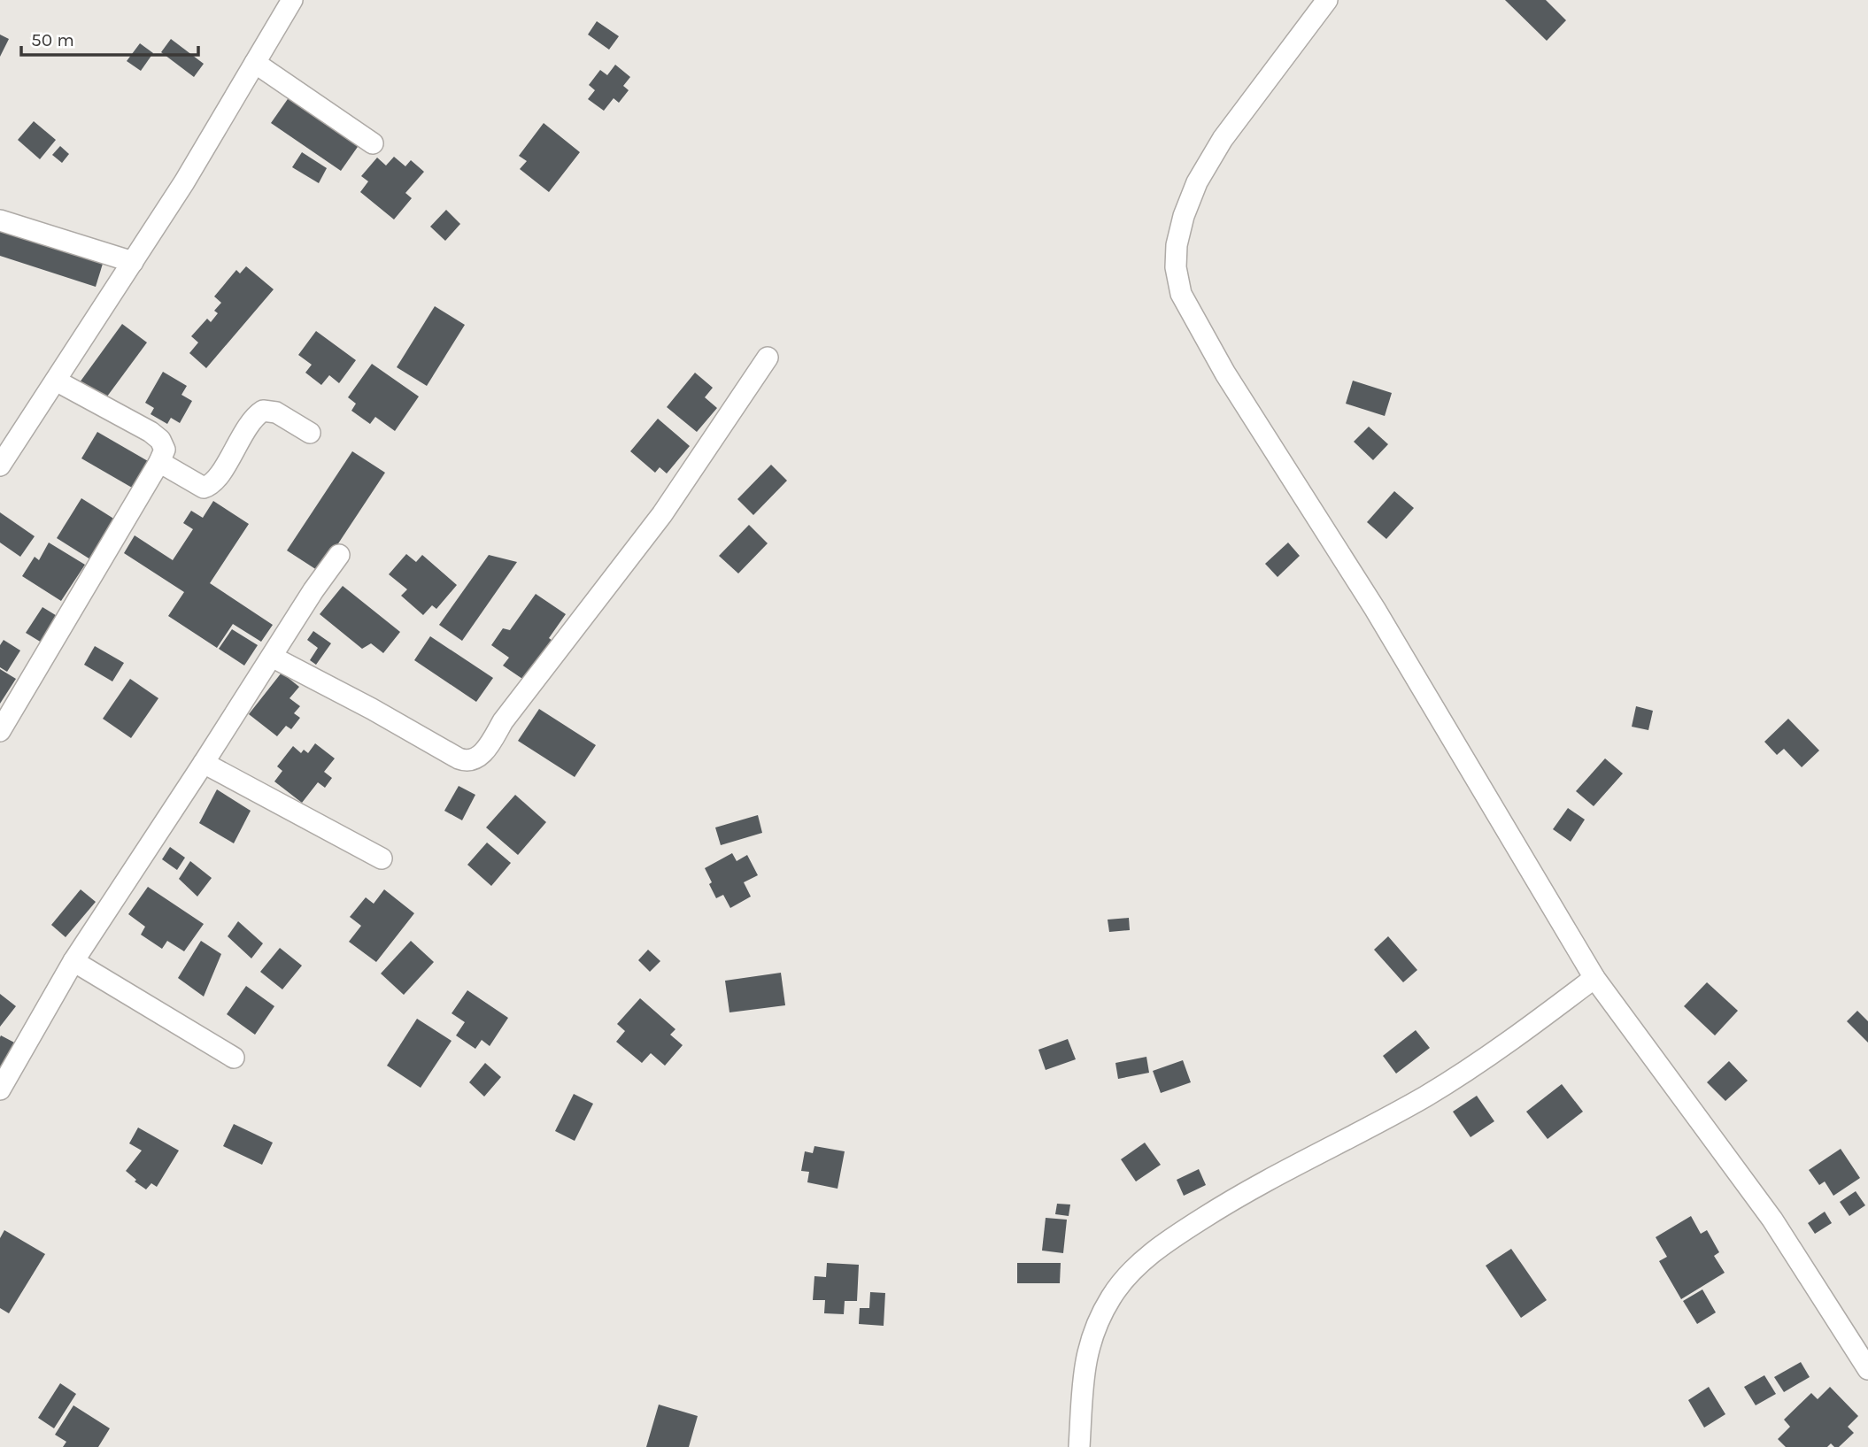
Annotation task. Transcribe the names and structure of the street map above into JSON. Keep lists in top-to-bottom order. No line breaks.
{"scale_bar":"50 m"}
